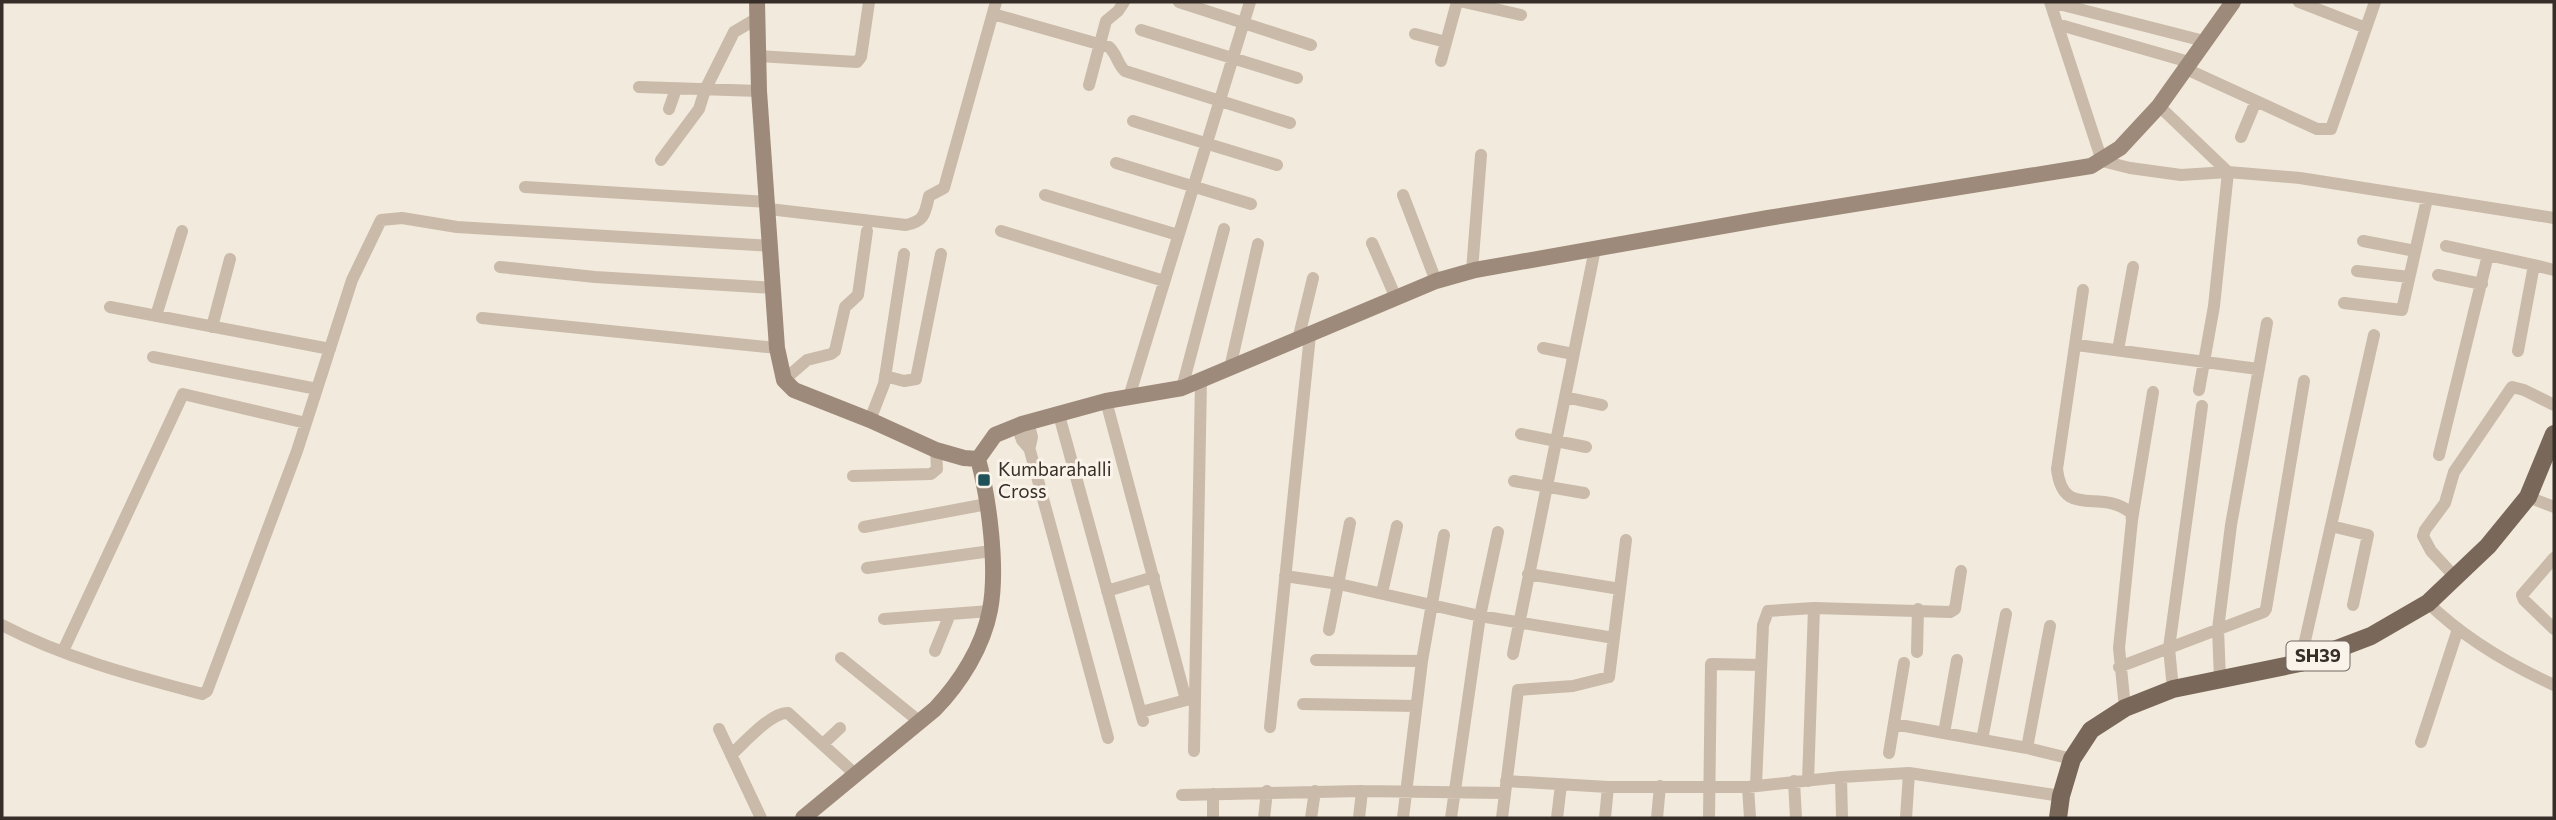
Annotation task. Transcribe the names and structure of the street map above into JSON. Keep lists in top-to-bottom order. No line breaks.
{"streets":{"main road":["SH39"]},"places":{"transit":["Kumbarahalli Cross"]}}
